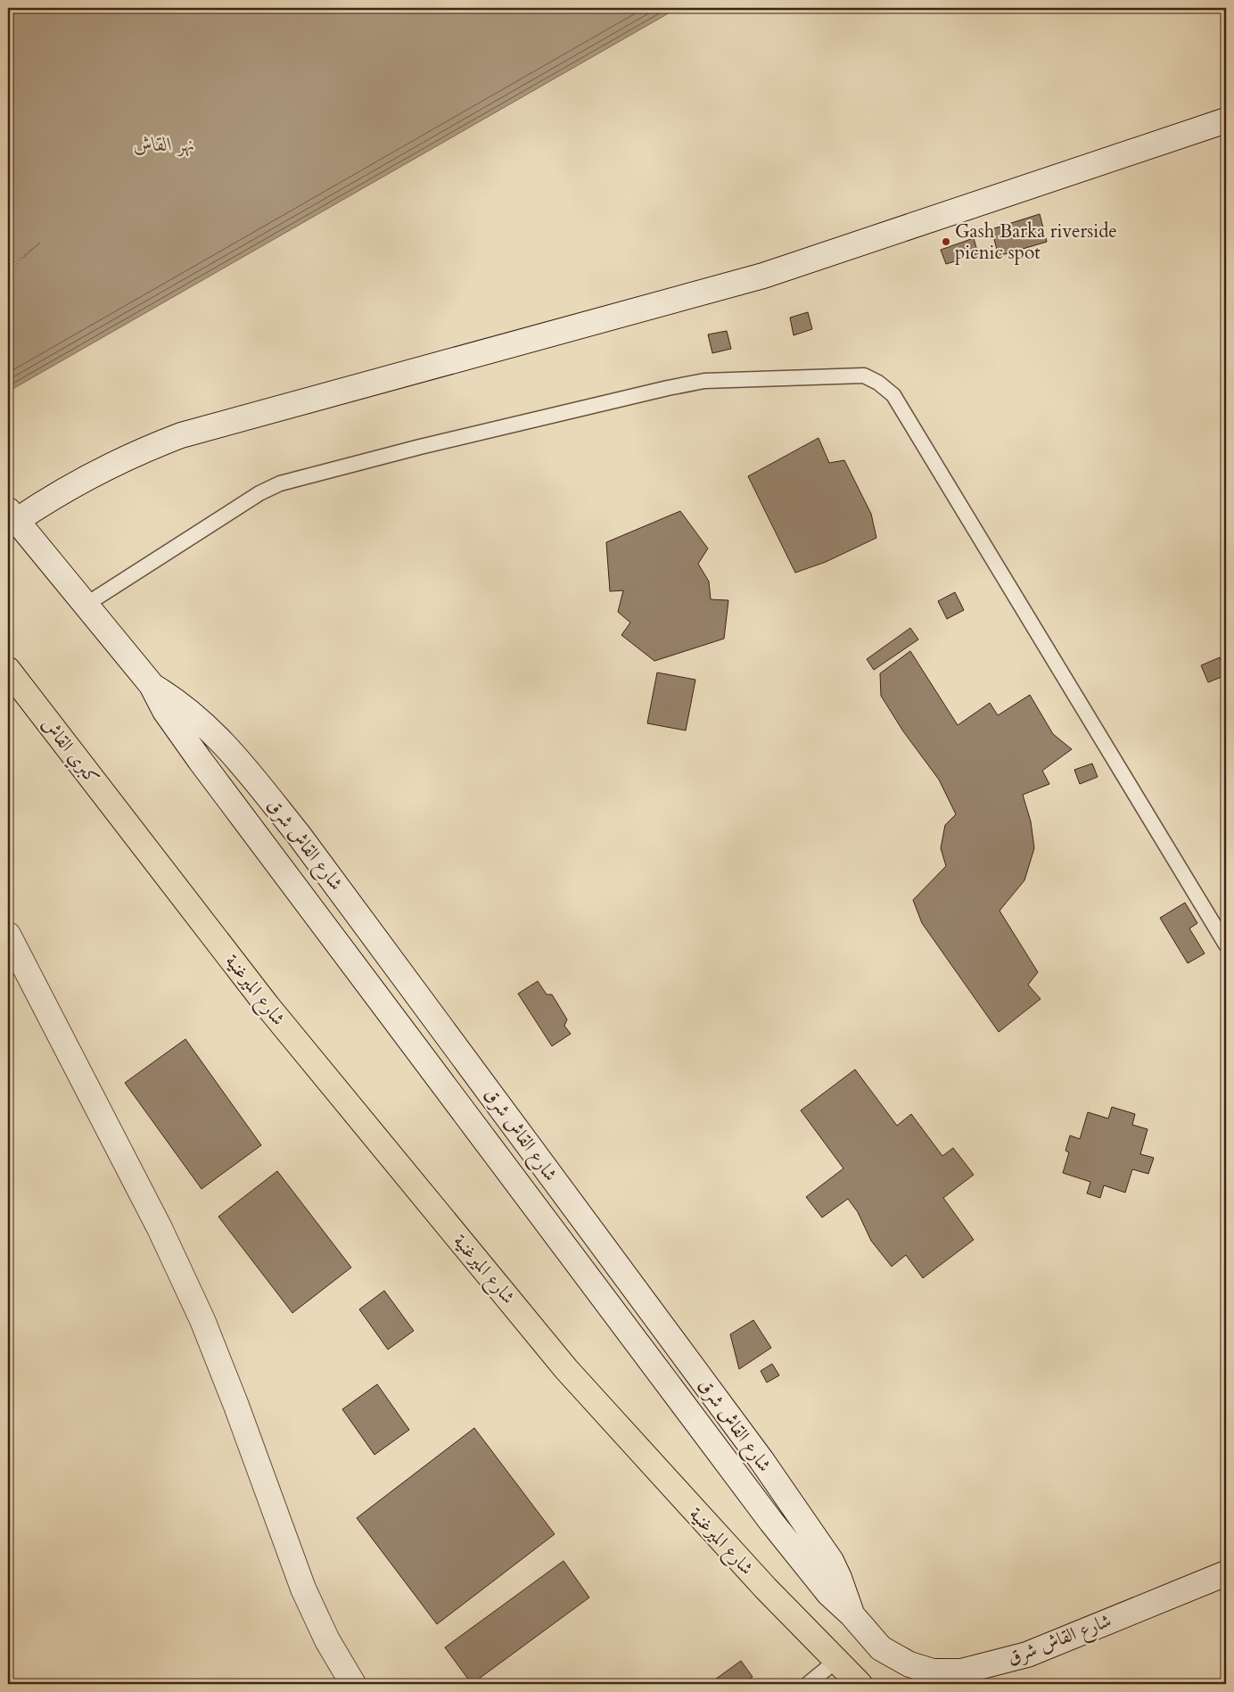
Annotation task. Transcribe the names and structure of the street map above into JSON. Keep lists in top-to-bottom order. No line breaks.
{"streets":{"main road":["كبري القاش","شارع القاش شرق","شارع الميرغنية"]},"crossings":[["كبري القاش","شارع الميرغنية"]],"water":["نهر القاش"],"places":["Gash Barka riverside picnic spot"]}
